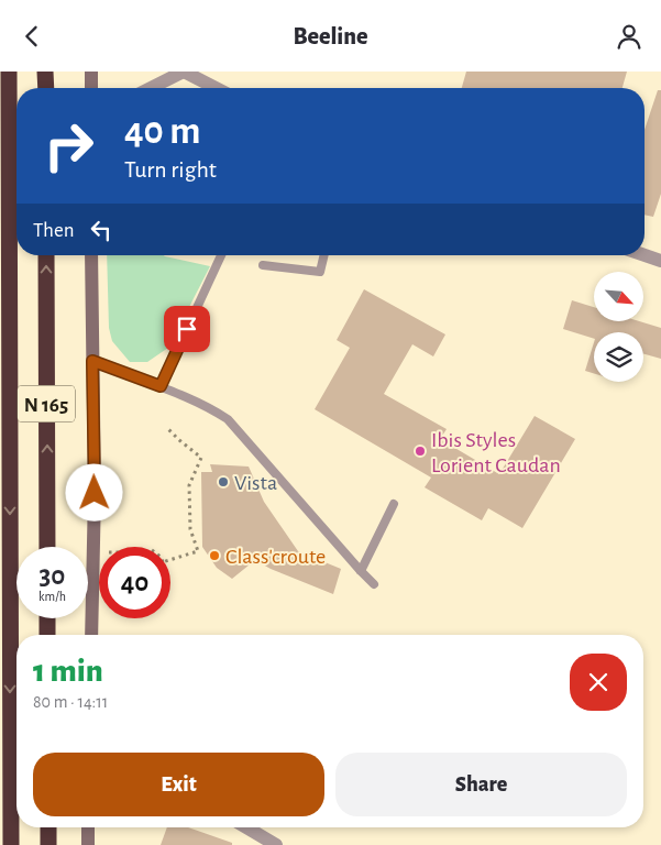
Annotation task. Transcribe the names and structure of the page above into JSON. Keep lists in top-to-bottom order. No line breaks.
{"streets":{"highway":["N 165"]},"places":["Ibis Styles Lorient Caudan","Vista","Class'croute"],"north":"bottom right","page":{"header":"Beeline","turn":["40 m","Turn right"],"then":"Then","speed":"30 km/h","limit":"40","heading":["1 min","80 m · 14:11"],"buttons":["Exit","Share"]}}
